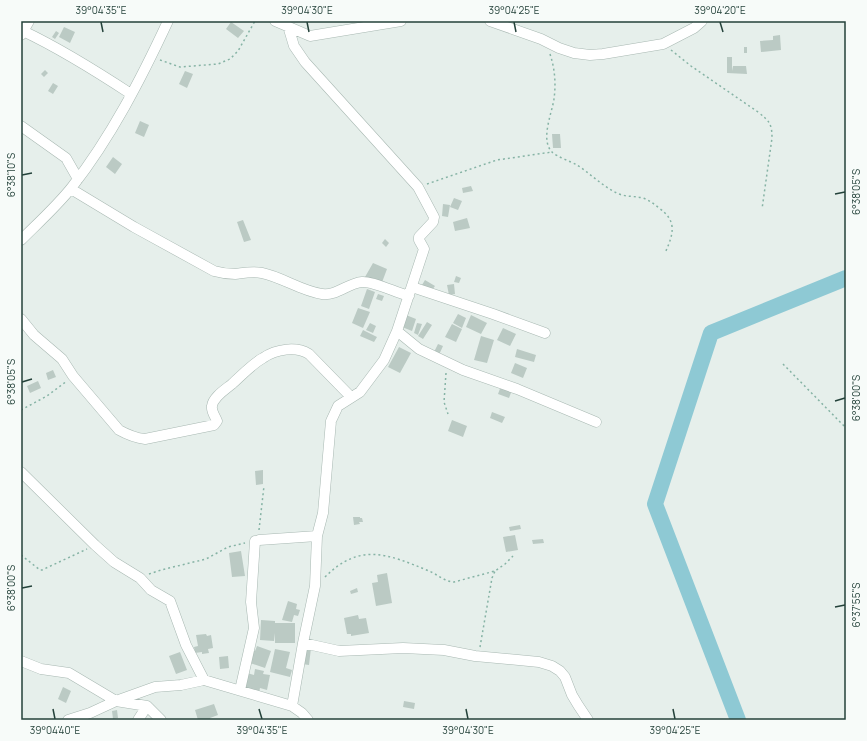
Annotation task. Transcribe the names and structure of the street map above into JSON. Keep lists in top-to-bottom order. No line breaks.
{"coordinates":["39°04'35\"E","39°04'30\"E","39°04'25\"E","39°04'20\"E","6°38'10\"S","6°38'05\"S","6°38'00\"S","6°37'55\"S","39°04'40\"E"]}
